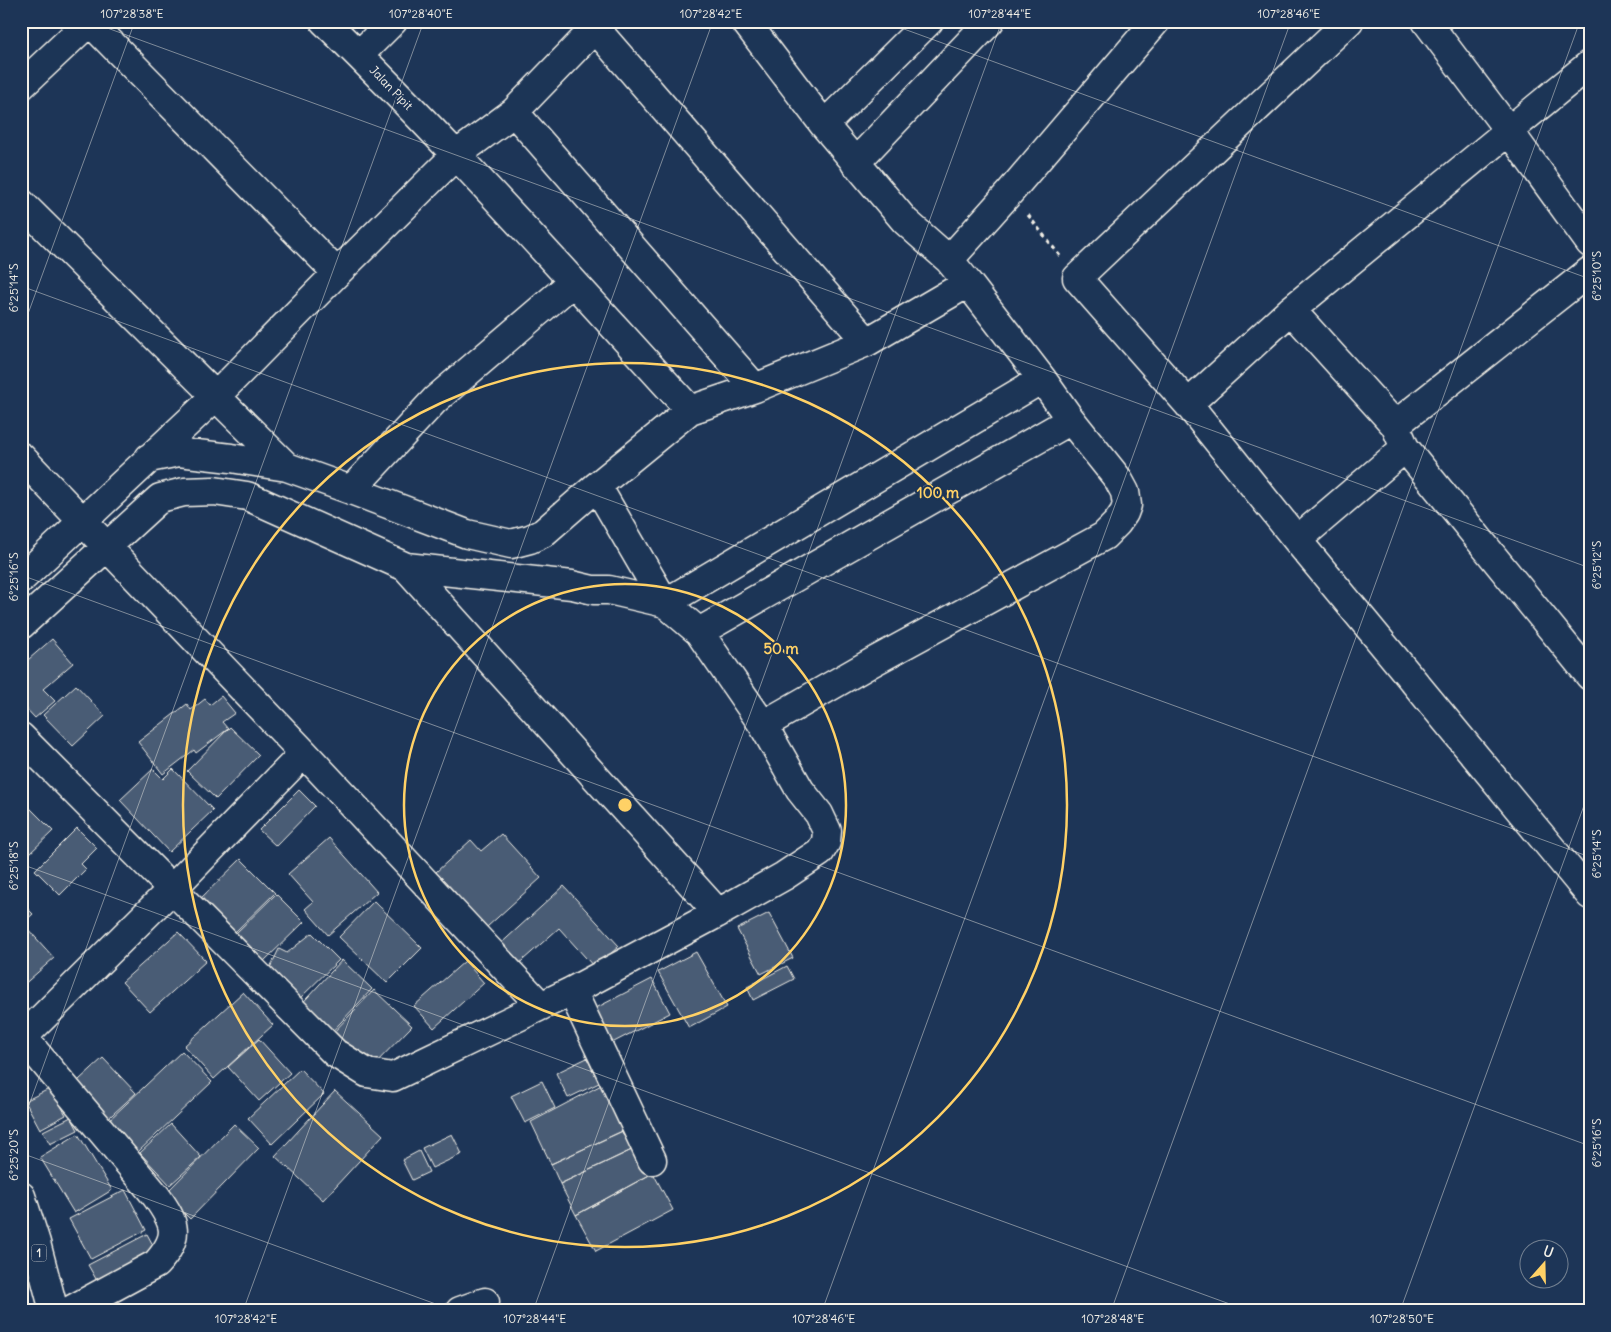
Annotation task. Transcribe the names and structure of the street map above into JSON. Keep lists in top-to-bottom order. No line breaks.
{"streets":{"main road":["Jalan Pipit","1"]},"north":"top","coordinates":["107°28'38\"E","107°28'40\"E","107°28'42\"E","107°28'44\"E","107°28'46\"E","6°25'10\"S","6°25'14\"S","6°25'12\"S","6°25'16\"S","6°25'18\"S","6°25'20\"S","107°28'48\"E","107°28'50\"E"],"rings":["100 m","50 m"]}
